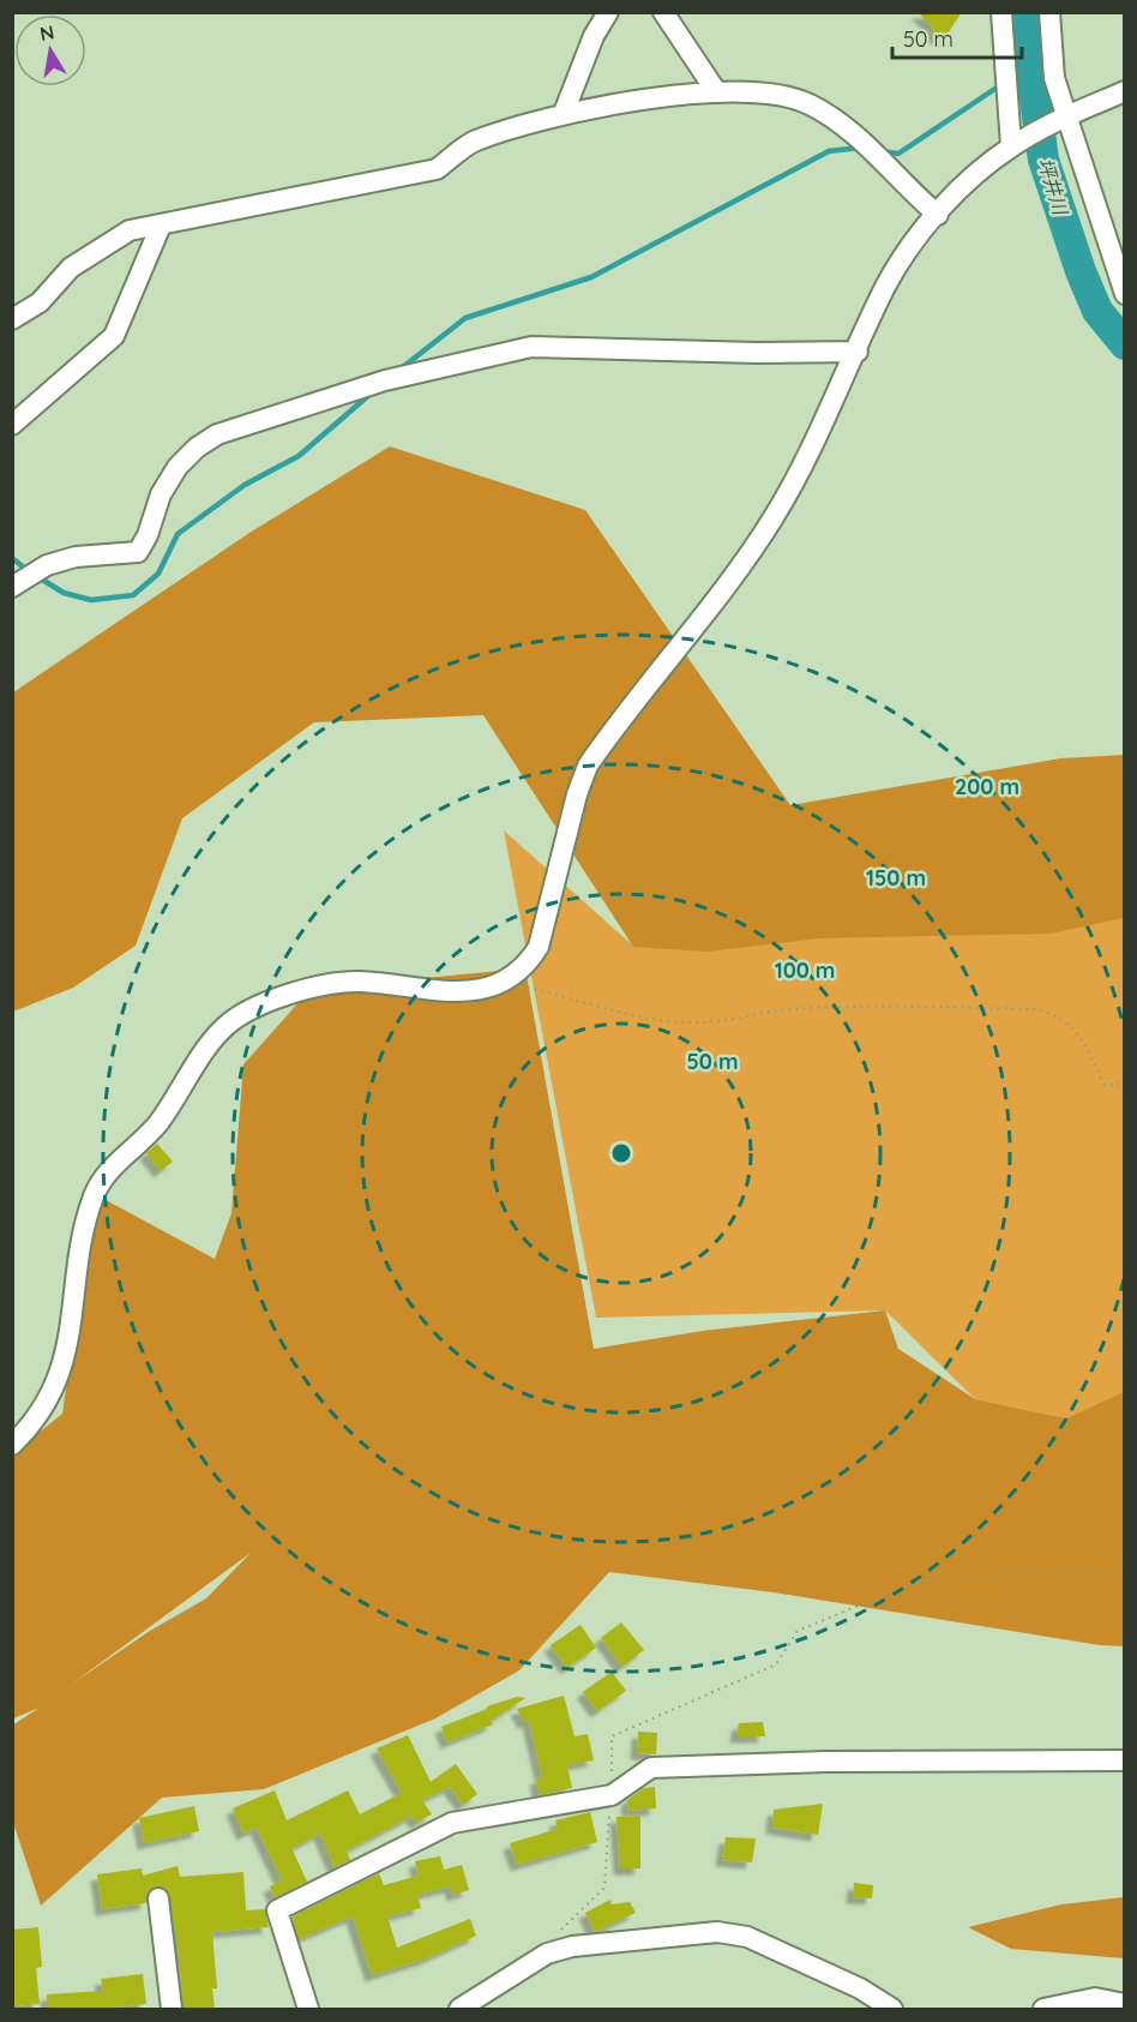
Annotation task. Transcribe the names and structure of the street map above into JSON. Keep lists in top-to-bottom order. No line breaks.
{"water":["坪井川"],"scale_bar":"50 m","north":"top","rings":["200 m","150 m","100 m","50 m"]}
